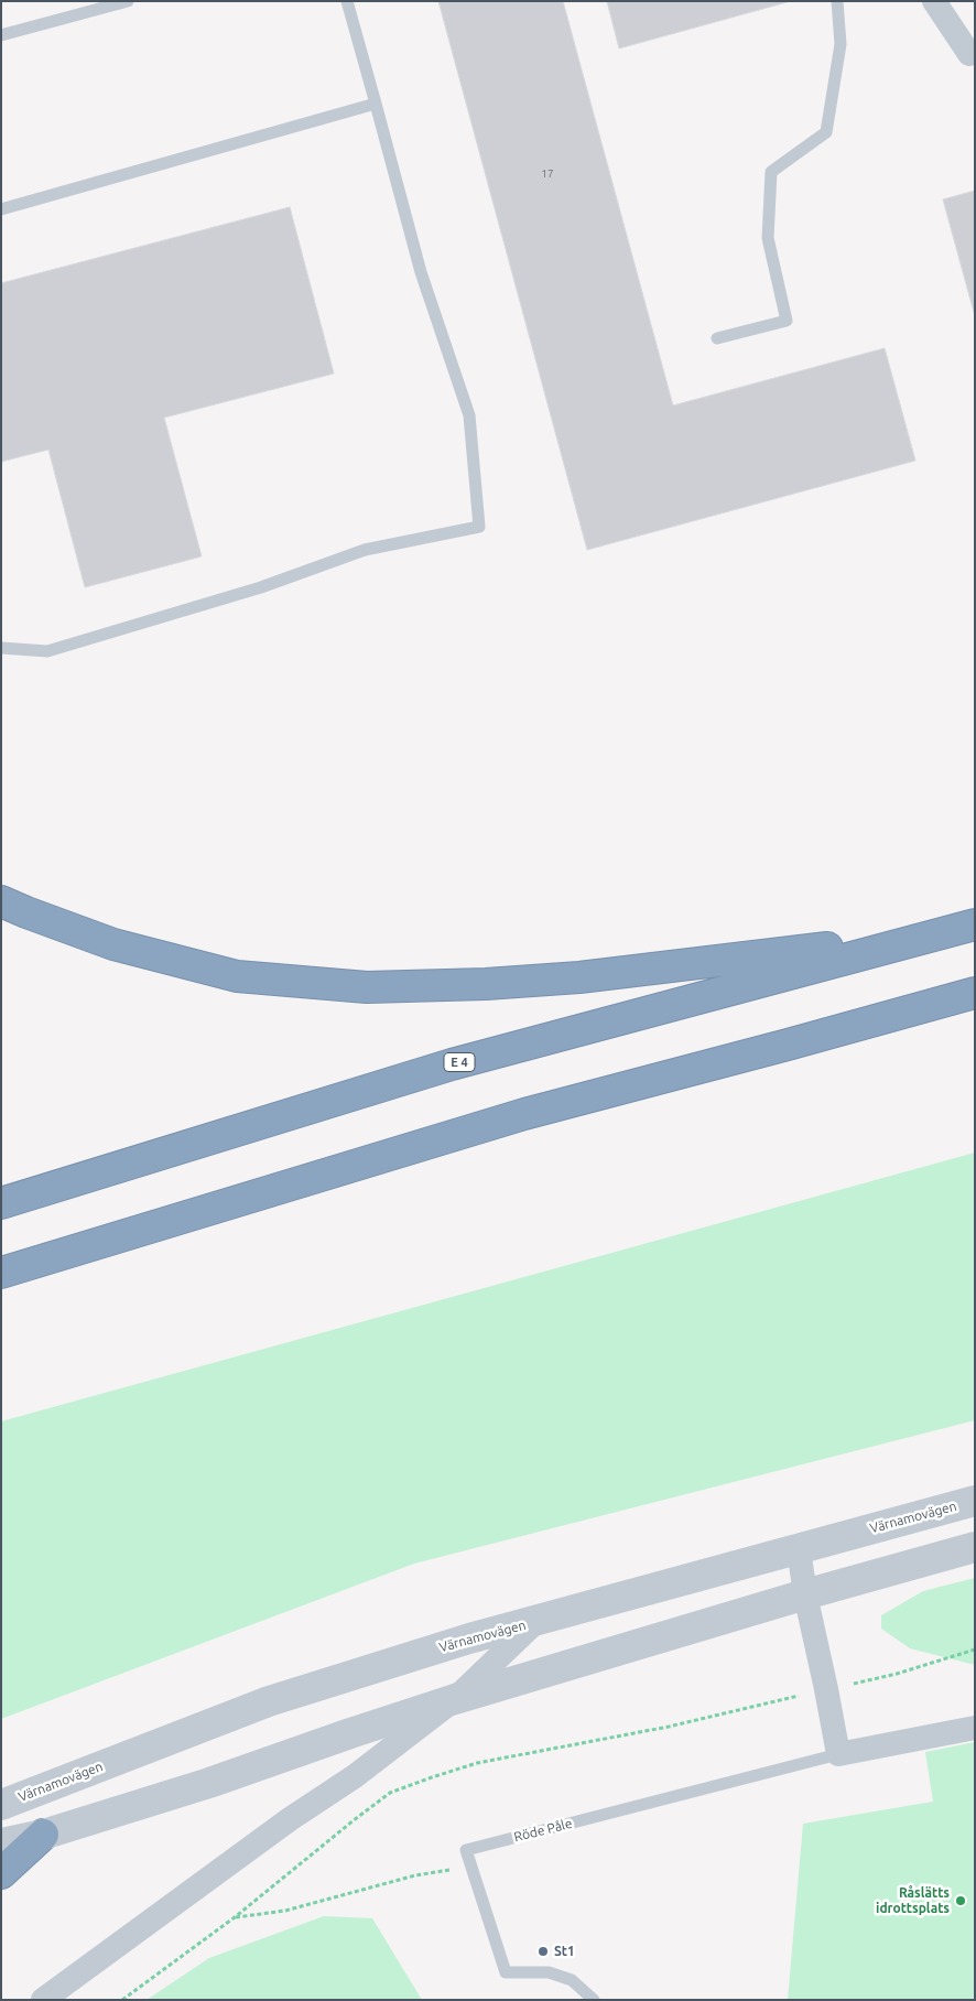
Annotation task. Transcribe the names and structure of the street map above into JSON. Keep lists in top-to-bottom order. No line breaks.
{"streets":{"highway":["E 4"],"street":["Värnamovägen","Röde Påle"]},"places":["Råslätts idrottsplats","St1"],"house_numbers":["17"]}
